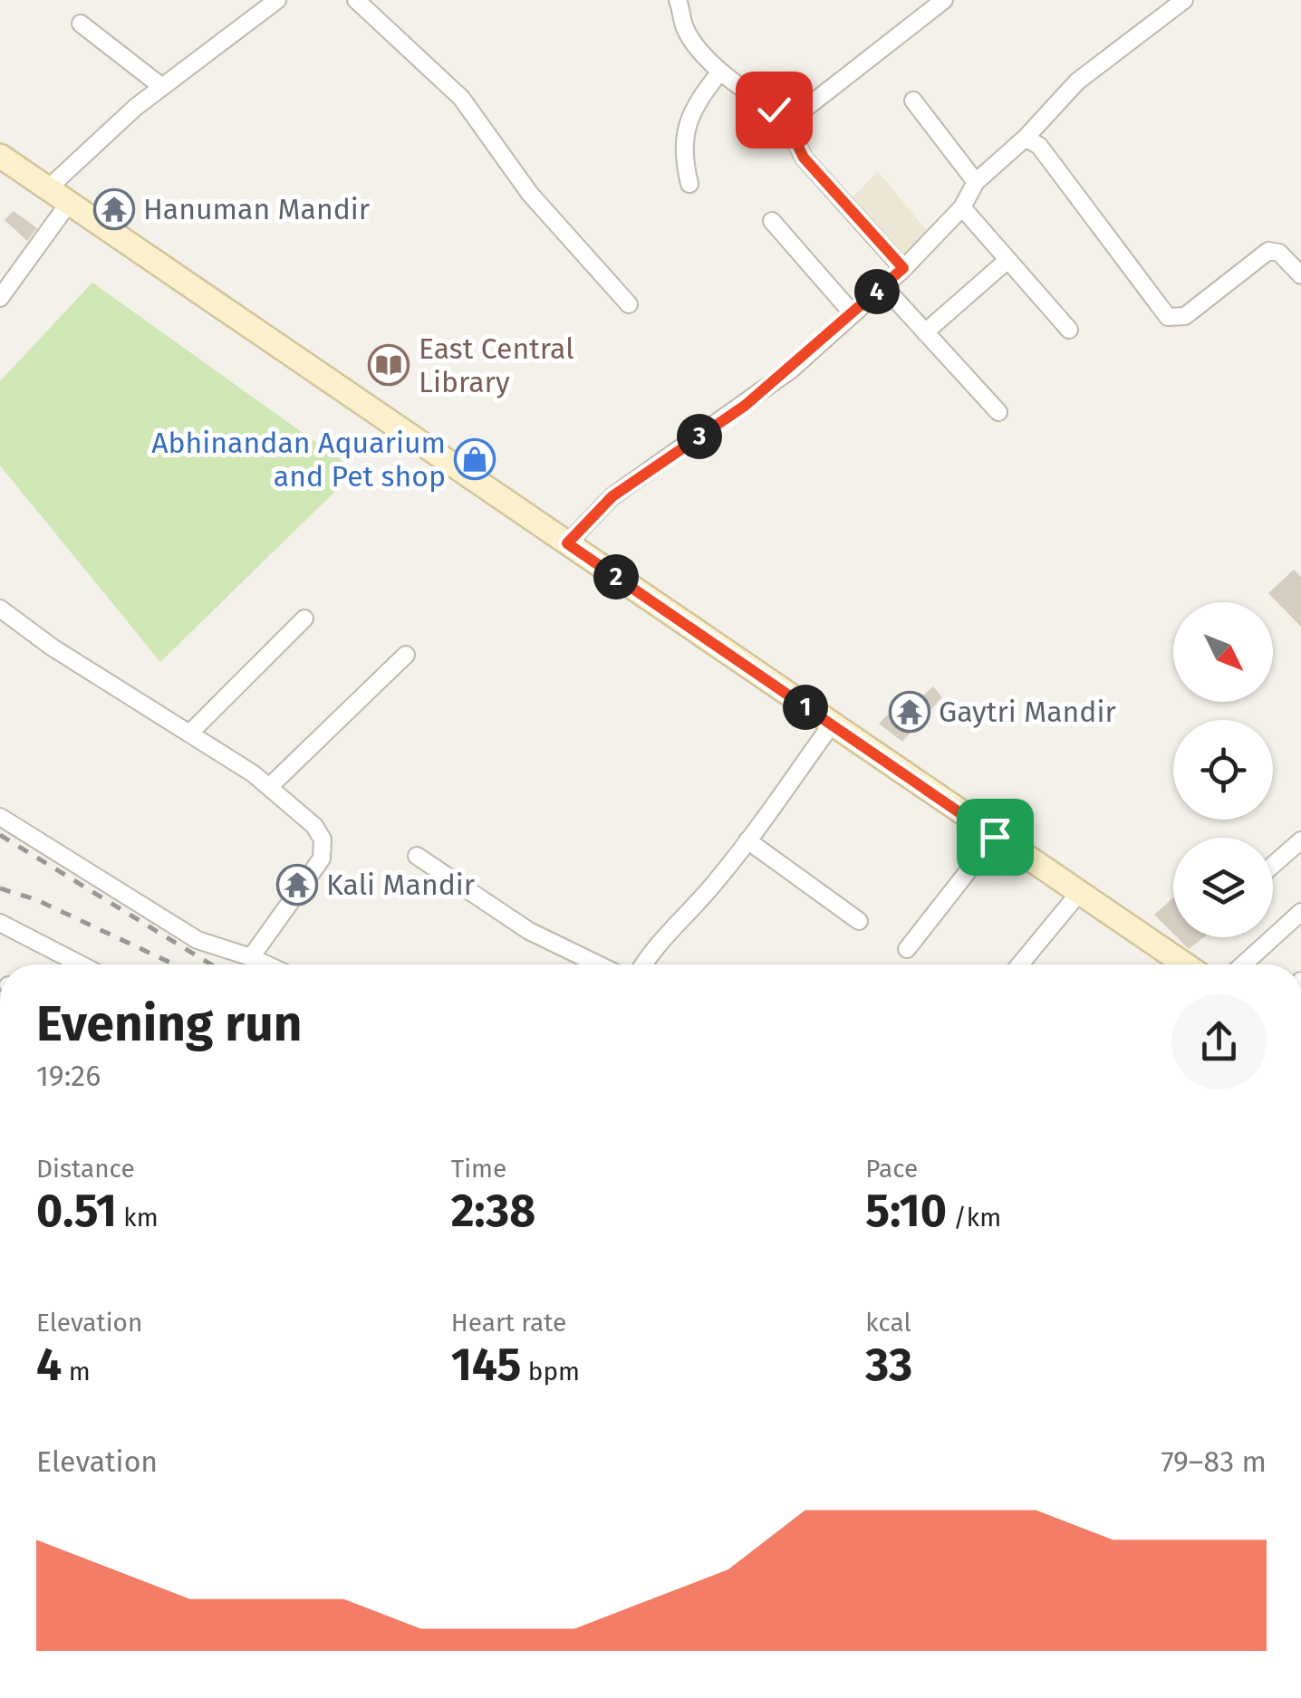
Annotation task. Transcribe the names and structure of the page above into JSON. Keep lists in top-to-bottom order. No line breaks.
{"places":{"temple":["Hanuman Mandir","Gaytri Mandir","Kali Mandir"],"library":["East Central Library"],"shop":["Abhinandan Aquarium and Pet shop"]},"north":"bottom right","page":{"pins":["4","3","2","1"],"heading":["Evening run","19:26"],"stats":[["Distance","0.51 km"],["Time","2:38"],["Pace","5:10 /km"],["Elevation","4 m"],["Heart rate","145 bpm"],["kcal","33"]],"chart":["Elevation","79–83 m"]}}
